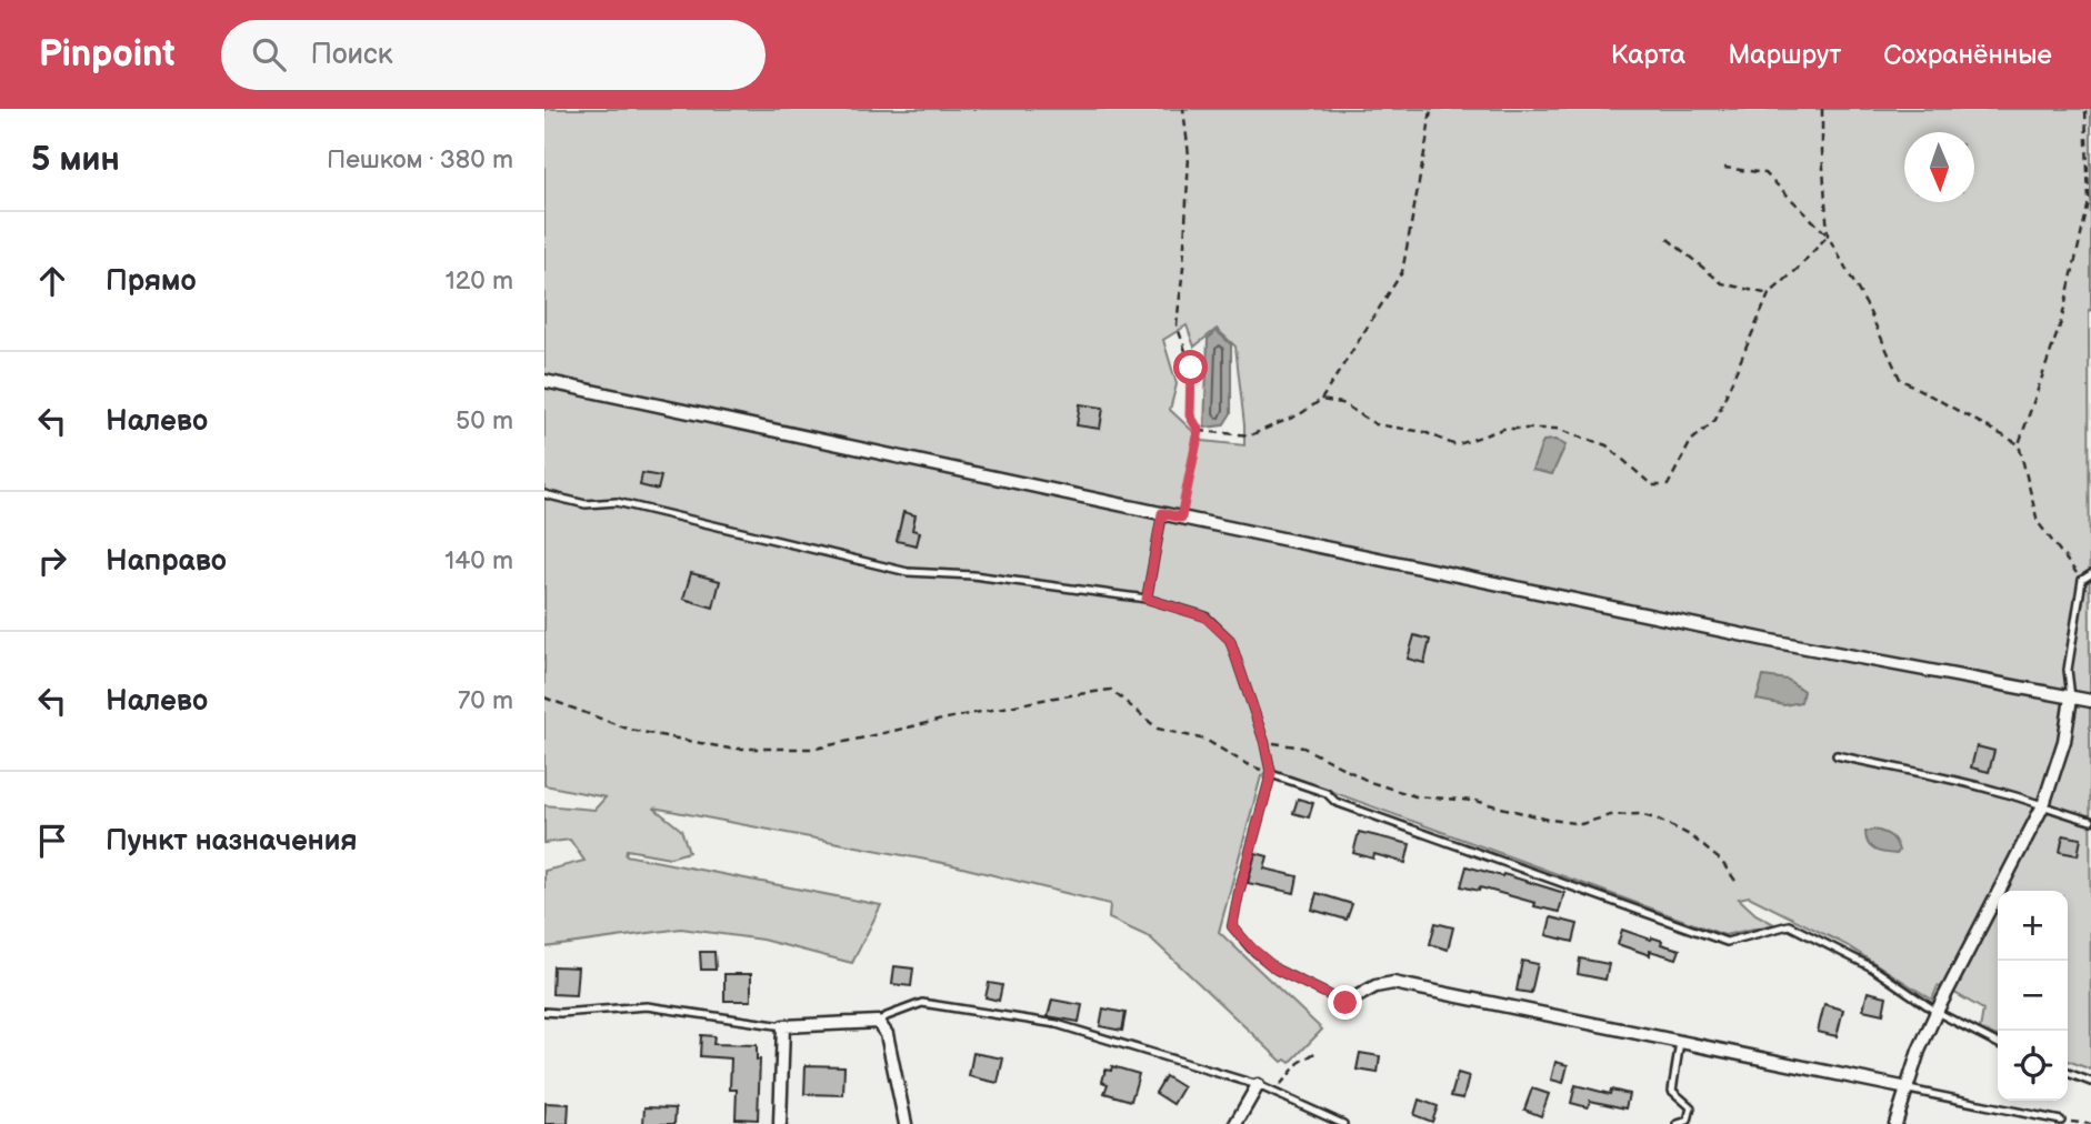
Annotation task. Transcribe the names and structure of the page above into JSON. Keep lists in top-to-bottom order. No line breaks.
{"north":"bottom","page":{"header":"Pinpoint","search":"Поиск","nav":["Карта","Маршрут","Сохранённые"],"heading":["5 мин","Пешком · 380 m"],"list":[["Прямо","120 m"],["Налево","50 m"],["Направо","140 m"],["Налево","70 m"],"Пункт назначения"],"map_buttons":["+","−"]}}
